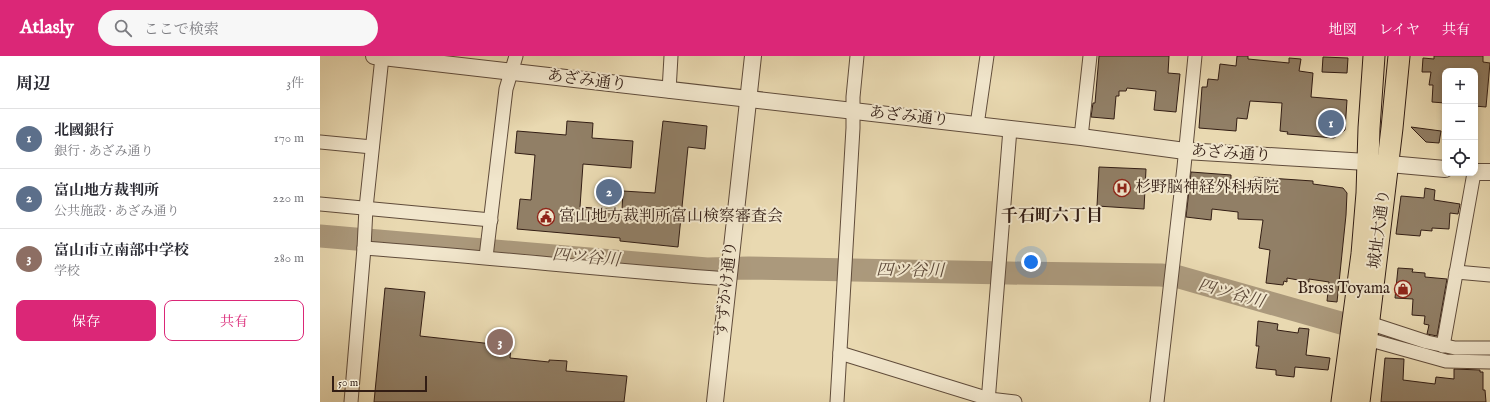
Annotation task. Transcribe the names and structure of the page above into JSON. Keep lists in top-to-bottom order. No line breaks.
{"streets":{"highway":["城址大通り"],"street":["あざみ通り","すずかけ通り"]},"crossings":[["あざみ通り","城址大通り"],["あざみ通り","すずかけ通り"]],"districts":["千石町六丁目"],"water":["四ツ谷川"],"places":{"hospital":["杉野脳神経外科病院"],"public building":["富山地方裁判所富山検察審査会"],"shop":["Bross Toyama"]},"scale_bar":"50 m","page":{"header":"Atlasly","search":"ここで検索","nav":["地図","レイヤ","共有"],"heading":["周辺","3件"],"map_buttons":["+","−"],"list":[{"mark":"1","name":"北國銀行","note":"銀行 · あざみ通り","value":"170 m"},{"mark":"2","name":"富山地方裁判所","note":"公共施設 · あざみ通り","value":"220 m"},{"mark":"3","name":"富山市立南部中学校","note":"学校","value":"280 m"}],"pins":["1","2","3"],"buttons":["保存","共有"],"scale":"50 m"}}
